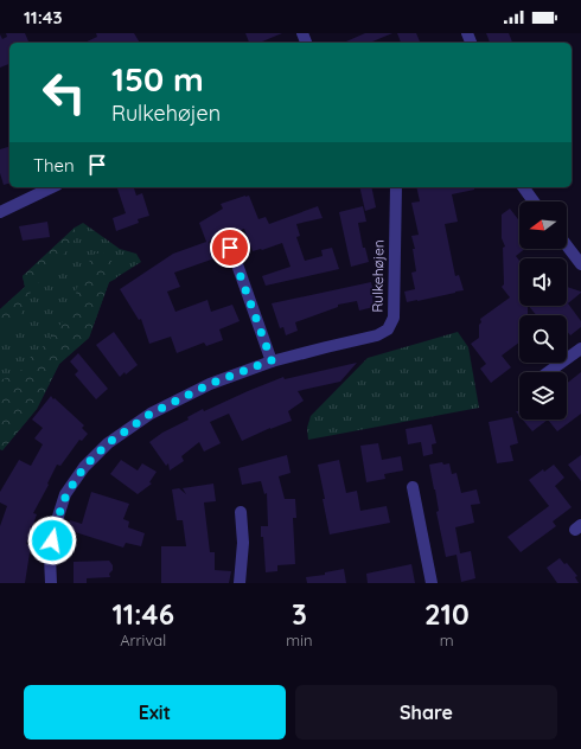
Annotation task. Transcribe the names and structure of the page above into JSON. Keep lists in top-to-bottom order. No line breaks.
{"streets":{"street":["Rulkehøjen"]},"north":"left","page":{"status":"11:43","turn":["150 m","Rulkehøjen"],"then":"Then","eta":["11:46","Arrival","3","min","210","m"],"buttons":["Exit","Share"]}}
